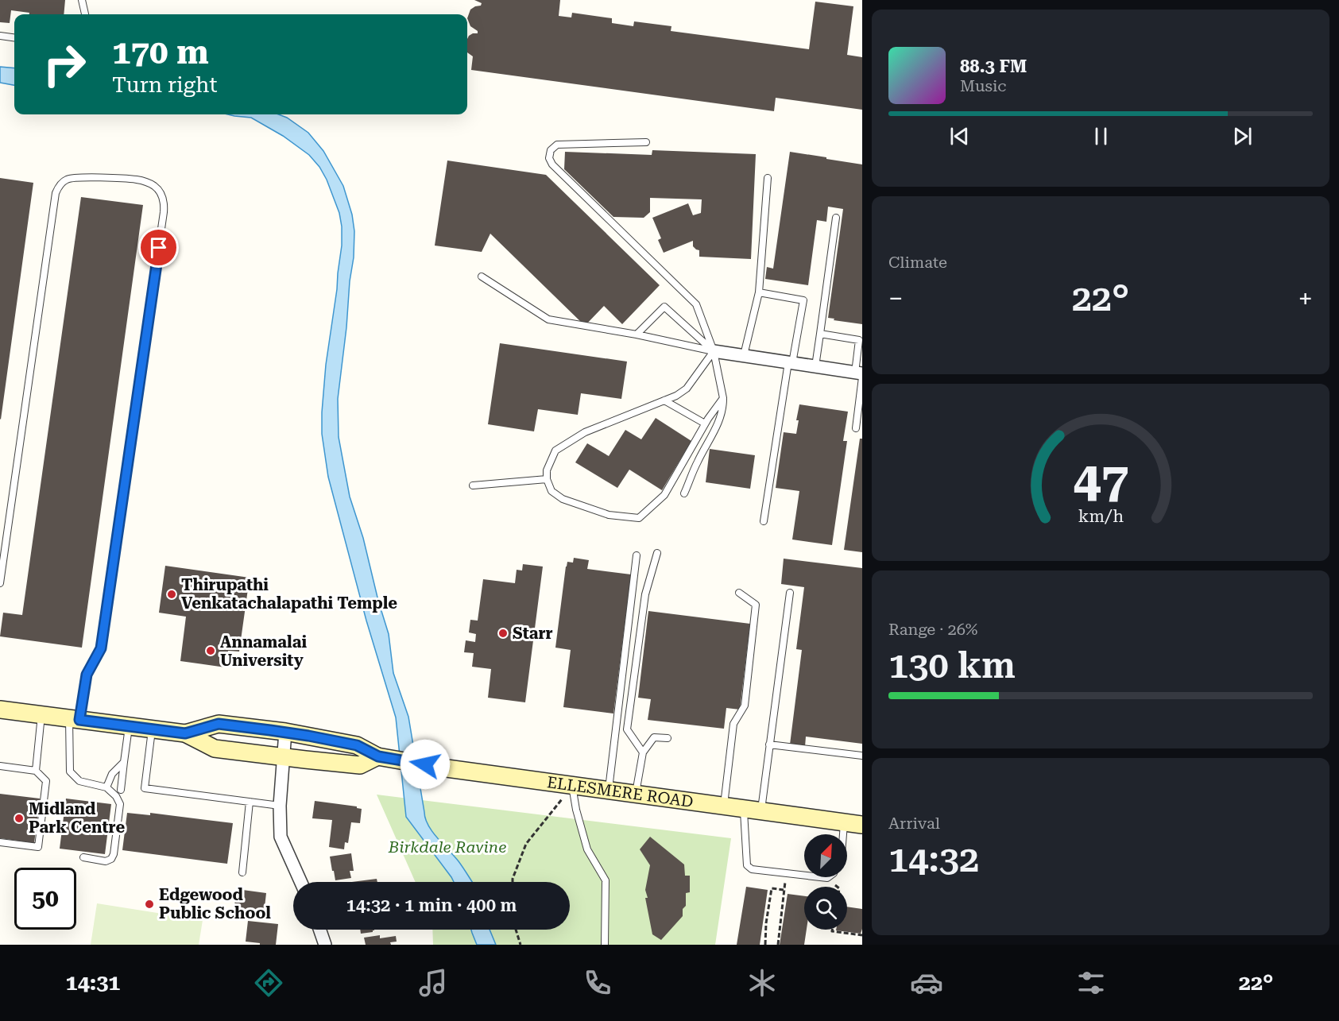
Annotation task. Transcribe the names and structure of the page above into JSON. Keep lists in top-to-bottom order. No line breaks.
{"streets":{"main road":["ELLESMERE ROAD"]},"parks":["Birkdale Ravine"],"places":["Thirupathi Venkatachalapathi Temple","Starr","Annamalai University","Midland Park Centre","Edgewood Public School"],"north":"top right","page":{"turn":["170 m","Turn right"],"song":["88.3 FM","Music"],"tile":["Climate",["Range · 26%","130 km"],["Arrival","14:32"]],"heat":["−","22°","+"],"limit":"50","trip":"14:32 · 1 min · 400 m","tabs":["14:31","22°"],"gauge":["47","km/h"]}}
